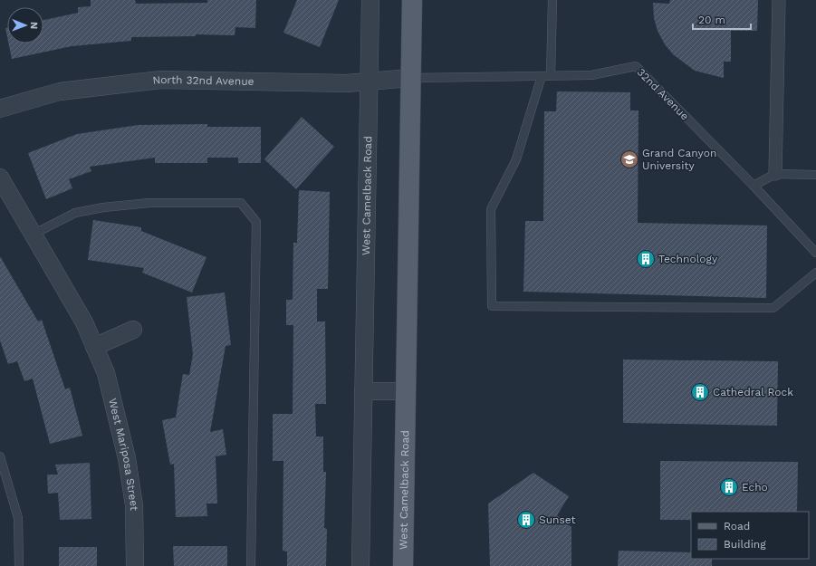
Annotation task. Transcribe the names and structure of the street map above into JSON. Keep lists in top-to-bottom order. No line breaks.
{"streets":{"main road":["West Camelback Road"],"street":["North 32nd Avenue","West Mariposa Street"],"lane":["32nd Avenue"]},"crossings":[["North 32nd Avenue","32nd Avenue"],["North 32nd Avenue","West Camelback Road"],["32nd Avenue","West Camelback Road"]],"places":{"school or university":["Grand Canyon University"],"building":["Technology","Cathedral Rock","Echo","Sunset"]},"legend":["Road","Building"],"scale_bar":"20 m","north":"right"}
